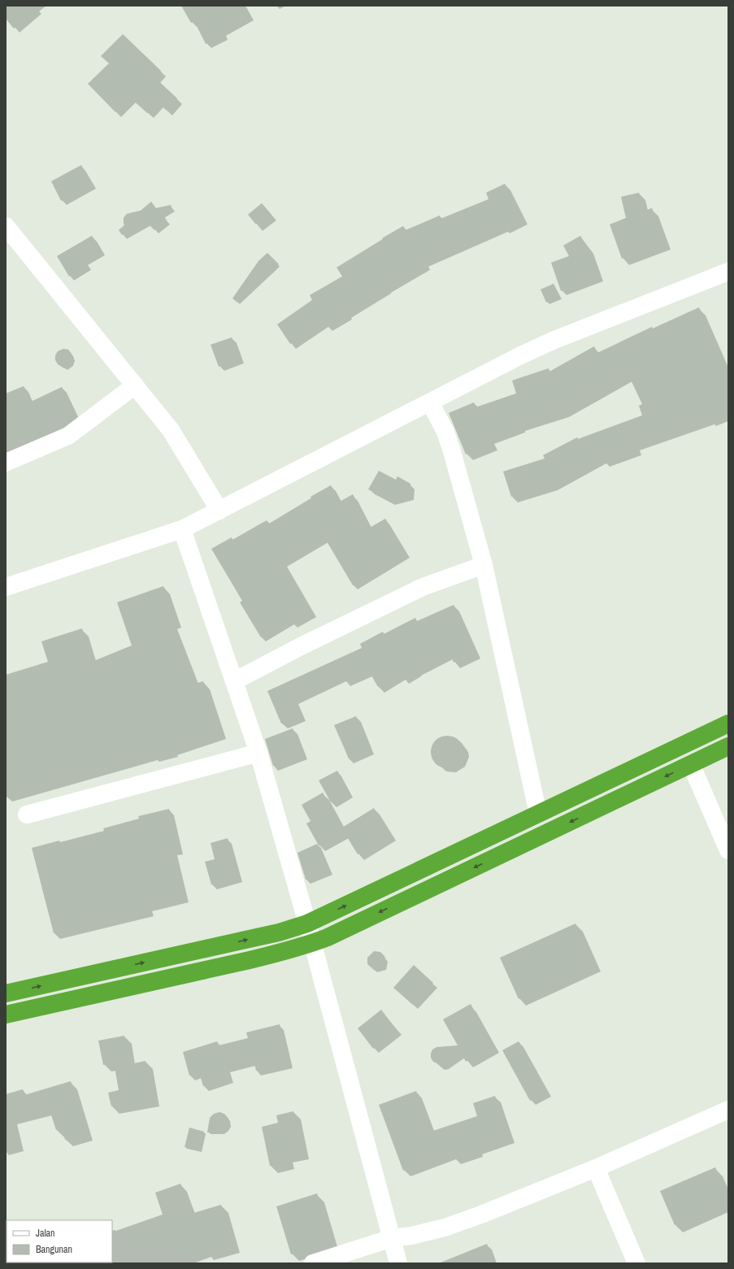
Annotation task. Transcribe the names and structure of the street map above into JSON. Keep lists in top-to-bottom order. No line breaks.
{"legend":["Jalan","Bangunan"]}
